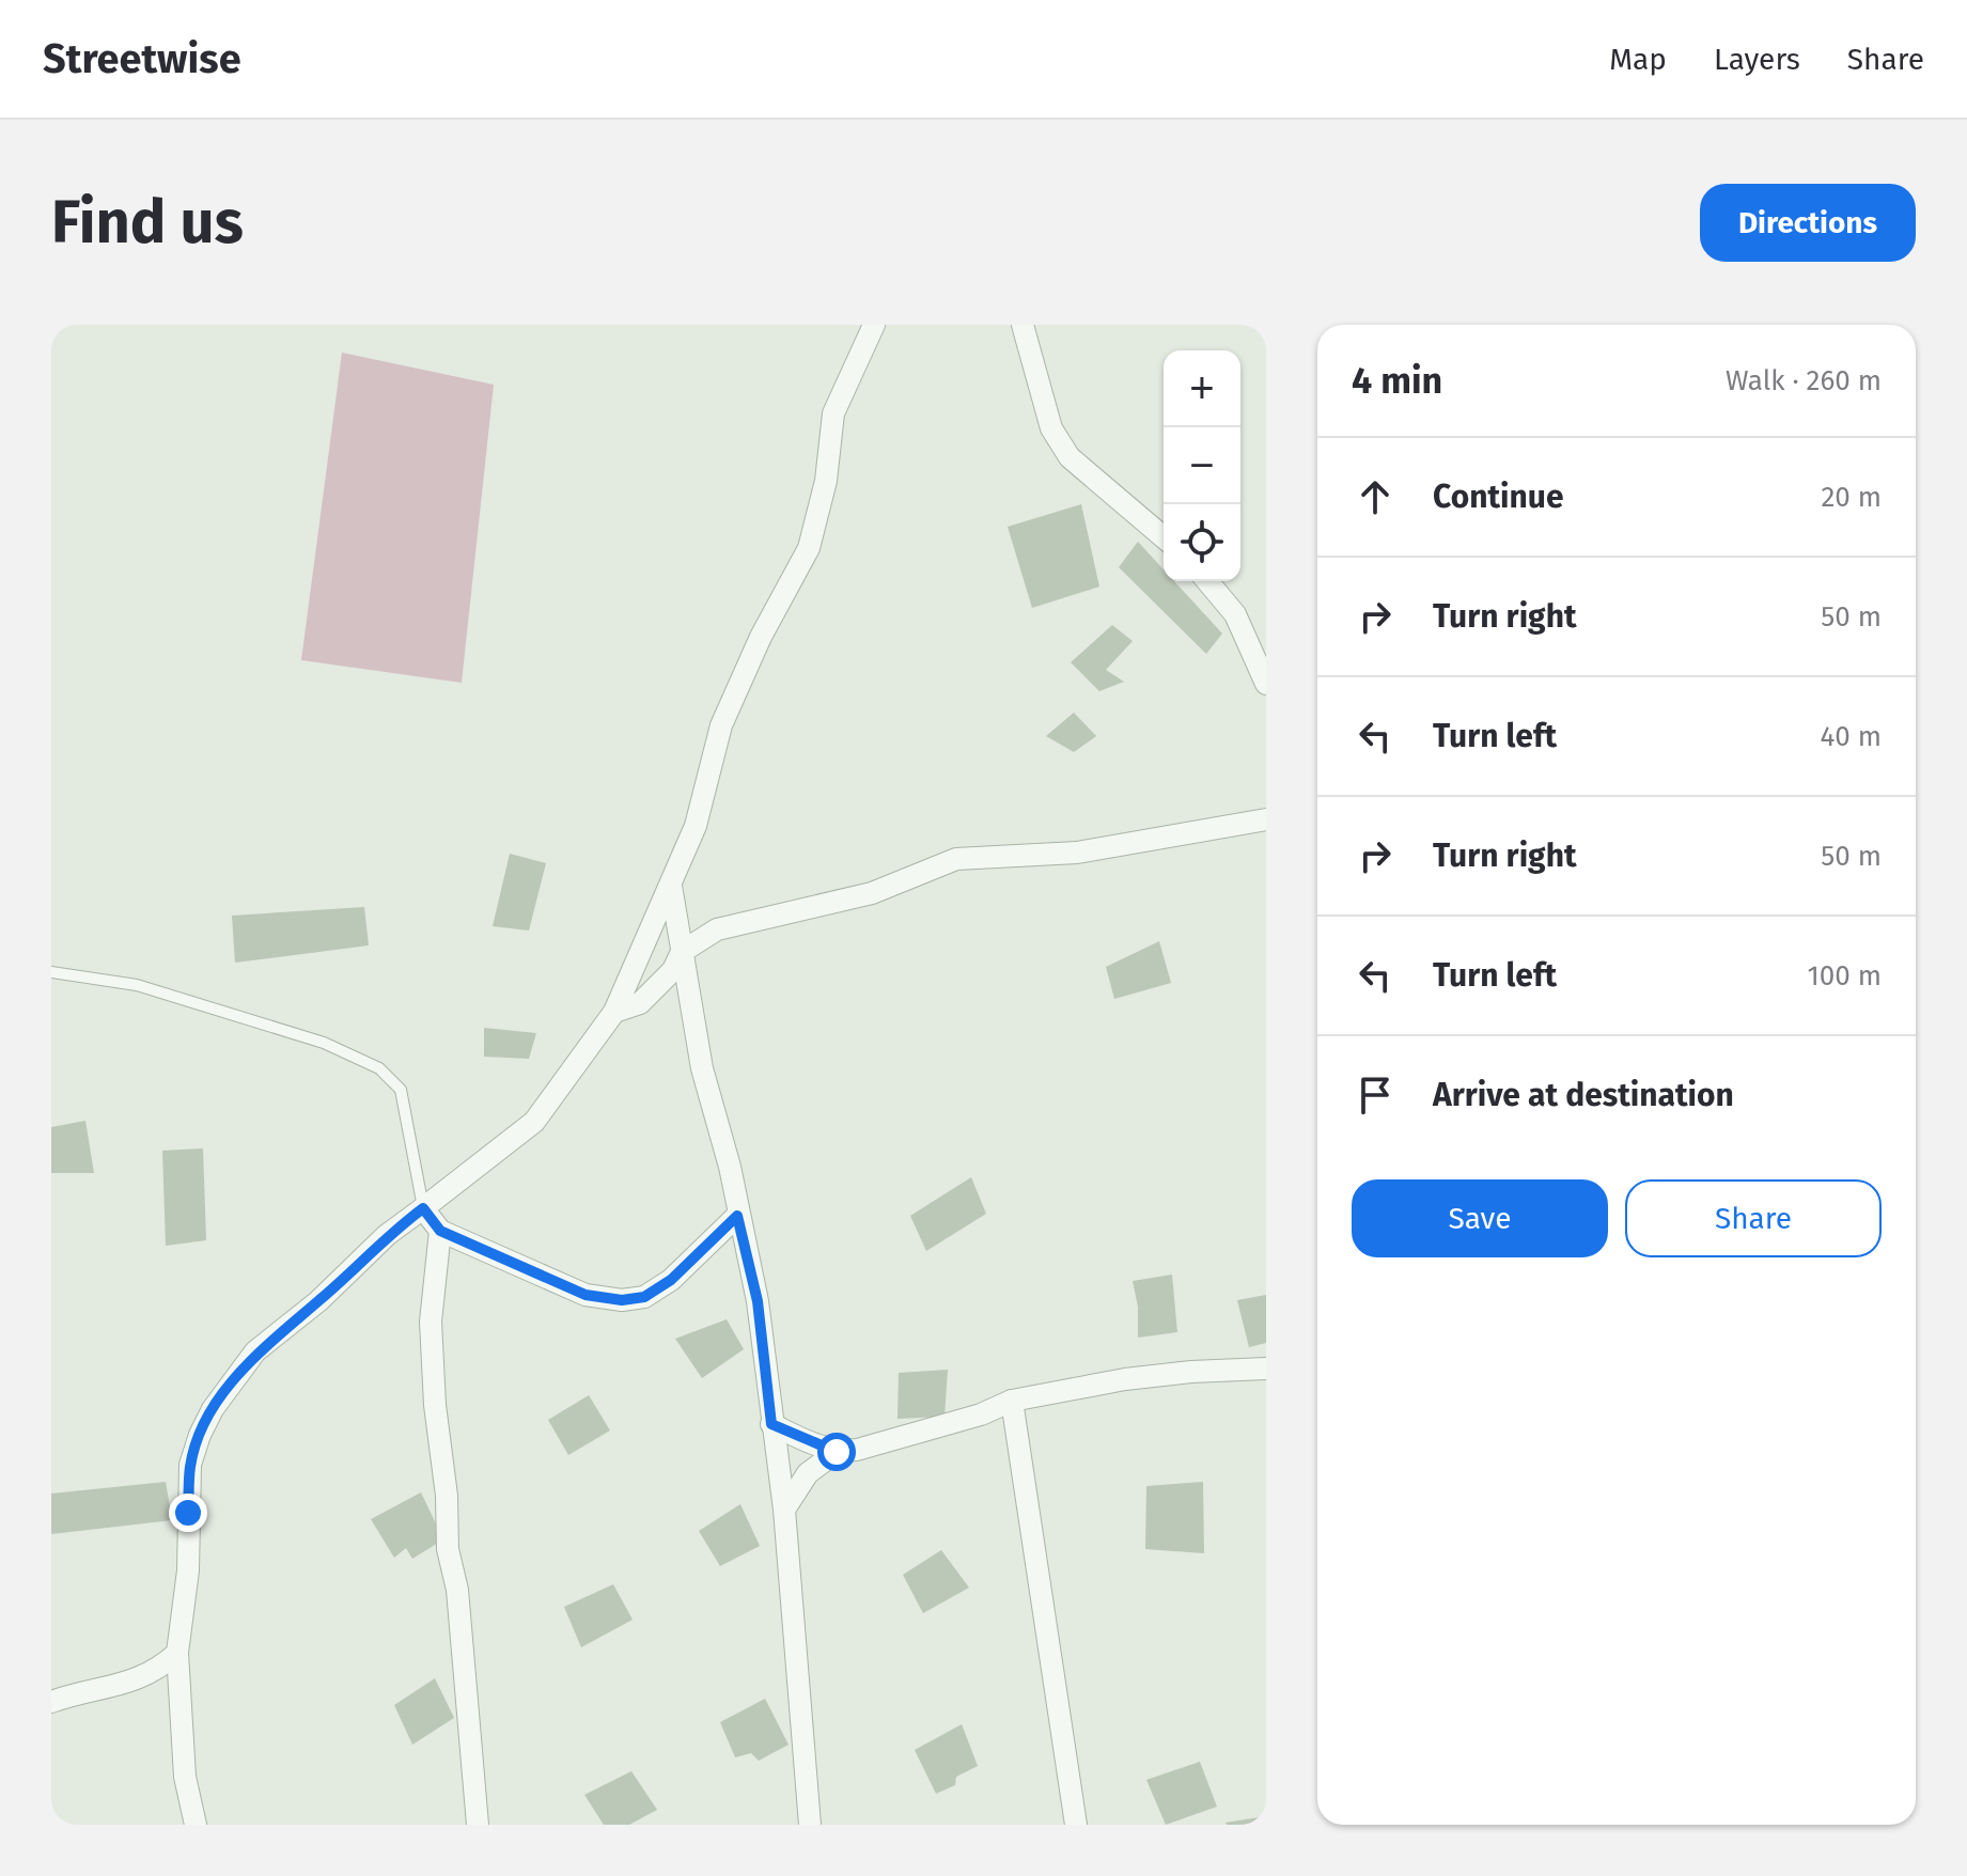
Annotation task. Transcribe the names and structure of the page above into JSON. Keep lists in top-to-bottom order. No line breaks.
{"page":{"header":"Streetwise","nav":["Map","Layers","Share"],"buttons":["Directions",["Save","Share"]],"title":"Find us","heading":["4 min","Walk · 260 m"],"map_buttons":["+","−"],"list":[["Continue","20 m"],["Turn right","50 m"],["Turn left","40 m"],["Turn right","50 m"],["Turn left","100 m"],"Arrive at destination"]}}
